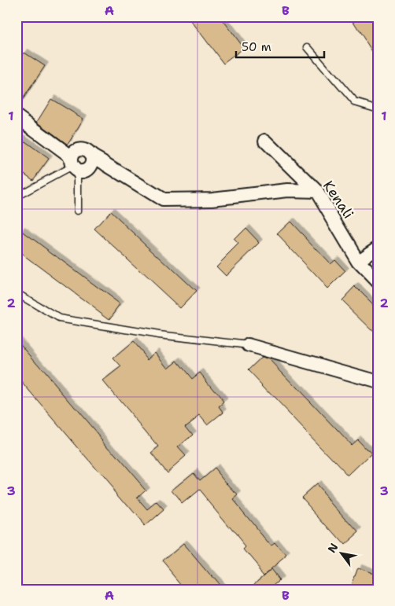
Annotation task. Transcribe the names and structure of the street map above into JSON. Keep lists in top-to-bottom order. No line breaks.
{"streets":{"street":["Kenali"]},"scale_bar":"50 m","north":"top left","grid":{"columns":["A","B"],"rows":["1","2","3"]}}
